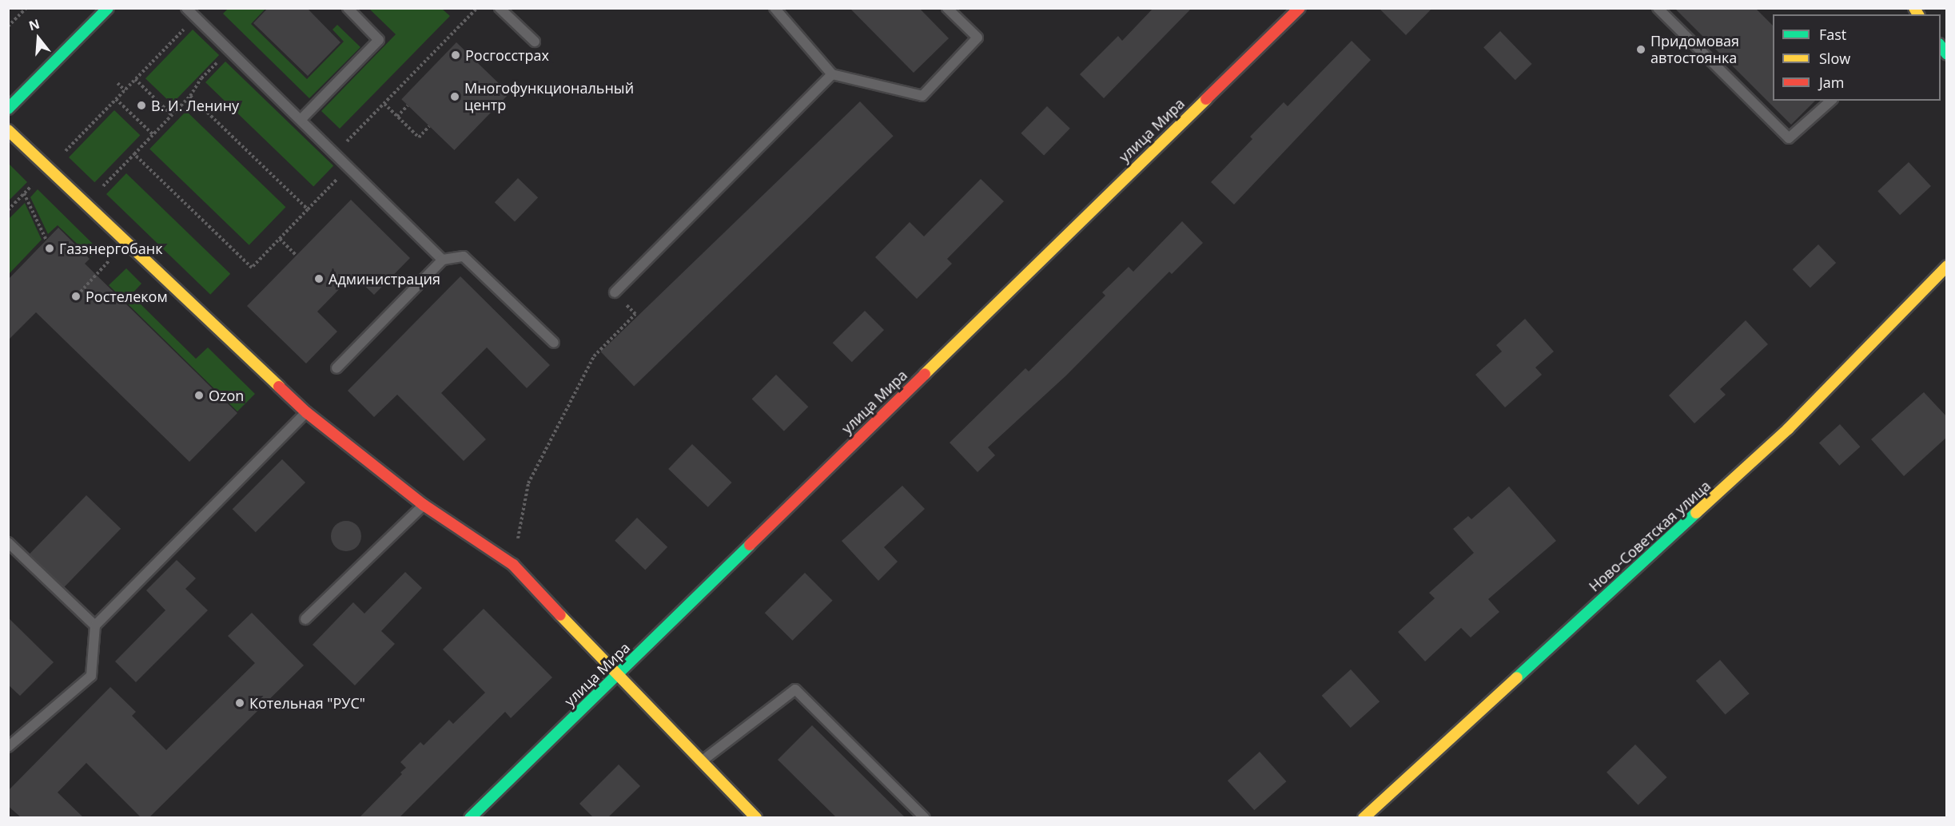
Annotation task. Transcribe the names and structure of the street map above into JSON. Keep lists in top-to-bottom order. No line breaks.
{"streets":{"street":["улица Мира","Ново-Советская улица"]},"places":["Придомовая автостоянка","Росгосстрах","Многофункциональный центр","В. И. Ленину","Газэнергобанк","Администрация","Ростелеком","Ozon","Котельная \"РУС\""],"legend":["Fast","Slow","Jam"],"north":"top"}
